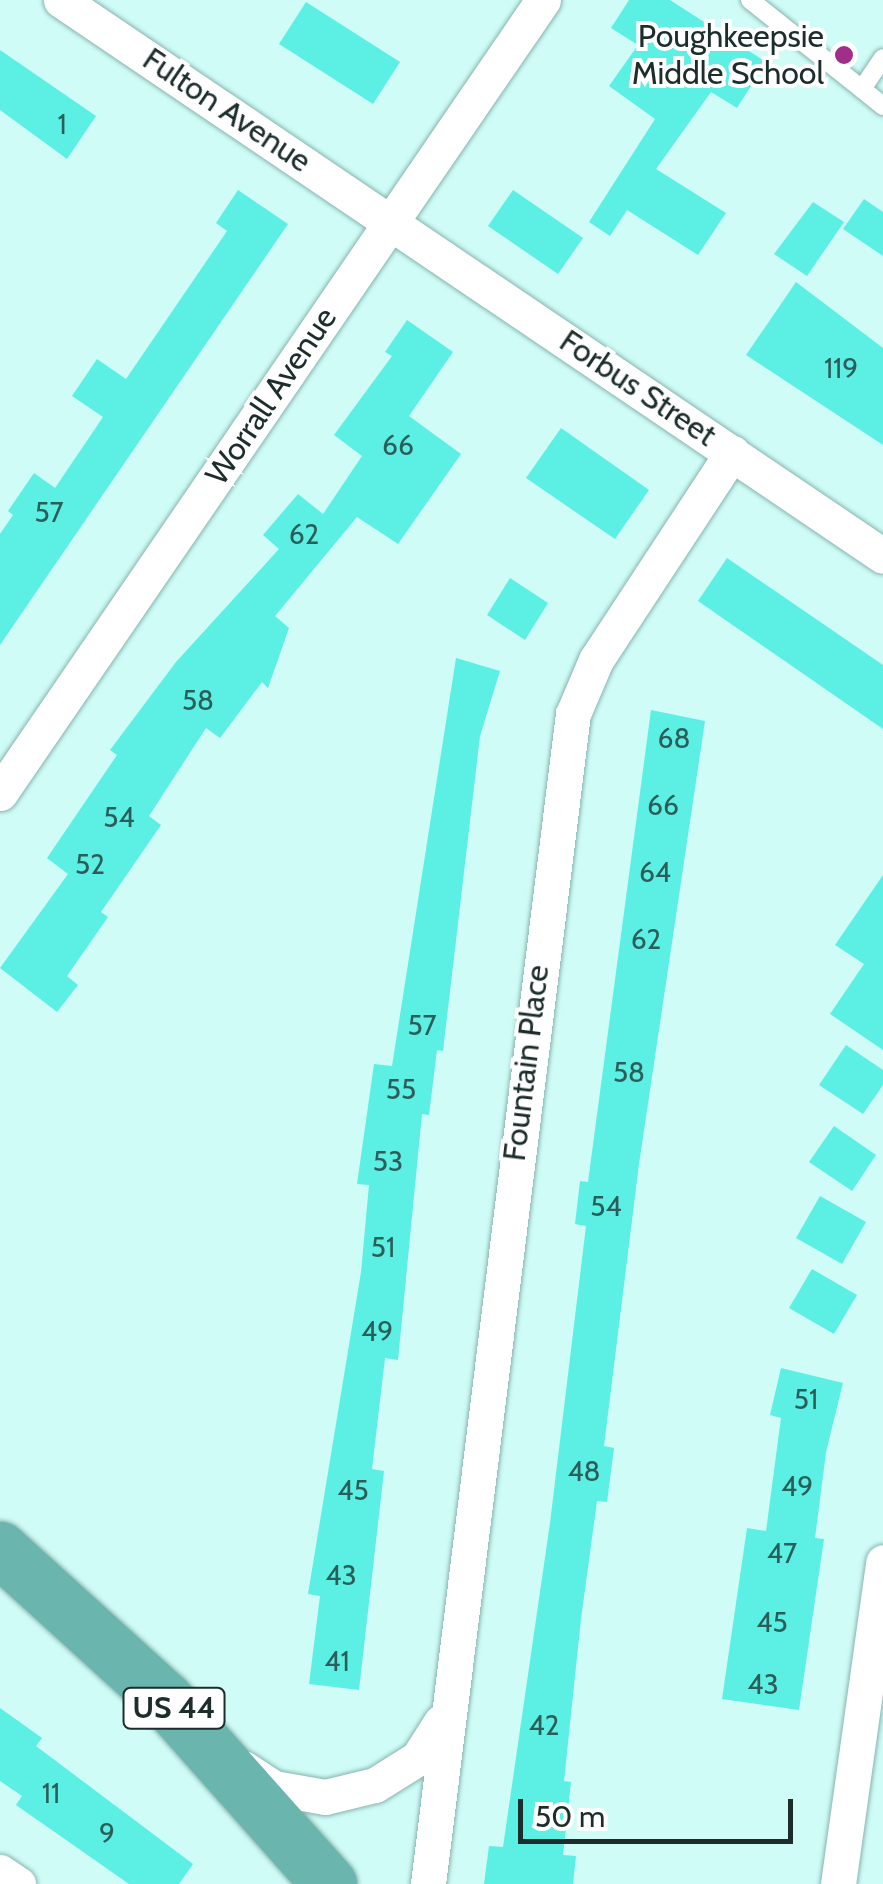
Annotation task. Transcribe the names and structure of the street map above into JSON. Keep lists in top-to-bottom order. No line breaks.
{"streets":{"highway":["US 44"],"street":["Fulton Avenue","Forbus Street","Worrall Avenue","Fountain Place"]},"crossings":[["Fulton Avenue","Forbus Street"],["Fulton Avenue","Worrall Avenue"],["Forbus Street","Worrall Avenue"],["Forbus Street","Fountain Place"],["Fountain Place","US 44"]],"places":["Poughkeepsie Middle School"],"house_numbers":["1","119","66","57","62","58","68","66","54","52","64","62","57","58","55","53","54","51","49","51","48","49","45","47","43","45","41","43","42","11","9"],"scale_bar":"50 m"}
